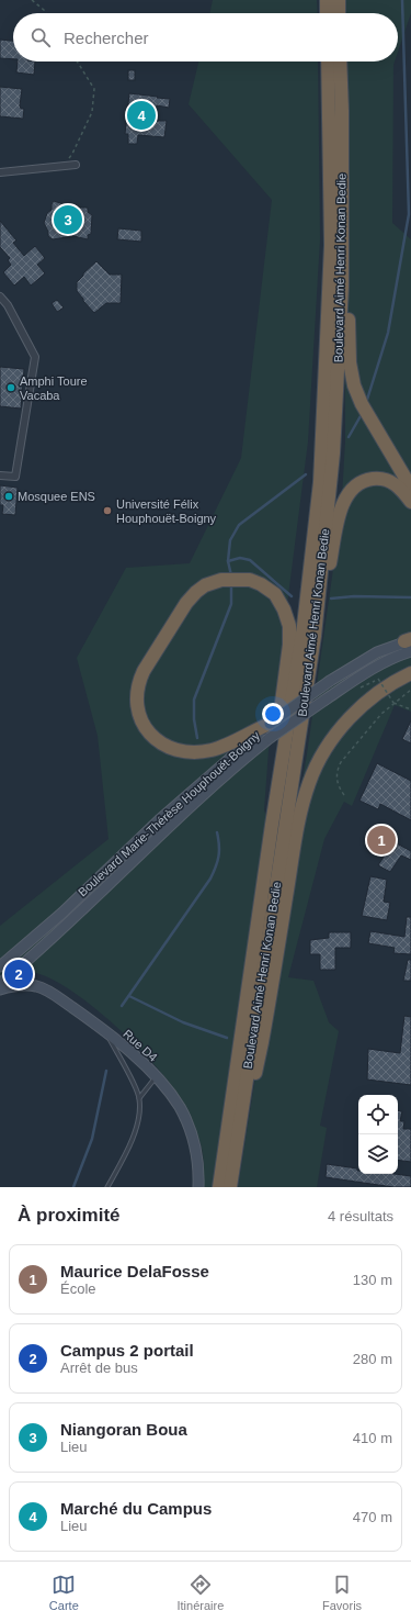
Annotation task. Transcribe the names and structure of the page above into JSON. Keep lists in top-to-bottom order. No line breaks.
{"streets":{"highway":["Boulevard Aimé Henri Konan Bedie"],"main road":["Boulevard Marie-Thérèse Houphouët-Boigny","Rue D4"]},"places":["Amphi Toure Vacaba","Mosquee ENS","Université Félix Houphouët-Boigny"],"page":{"search":"Rechercher","pins":["4","3","1","2"],"heading":["À proximité","4 résultats"],"list":[{"mark":"1","name":"Maurice DelaFosse","note":"École","value":"130 m"},{"mark":"2","name":"Campus 2 portail","note":"Arrêt de bus","value":"280 m"},{"mark":"3","name":"Niangoran Boua","note":"Lieu","value":"410 m"},{"mark":"4","name":"Marché du Campus","note":"Lieu","value":"470 m"}],"nav":["Carte","Itinéraire","Favoris"]}}
